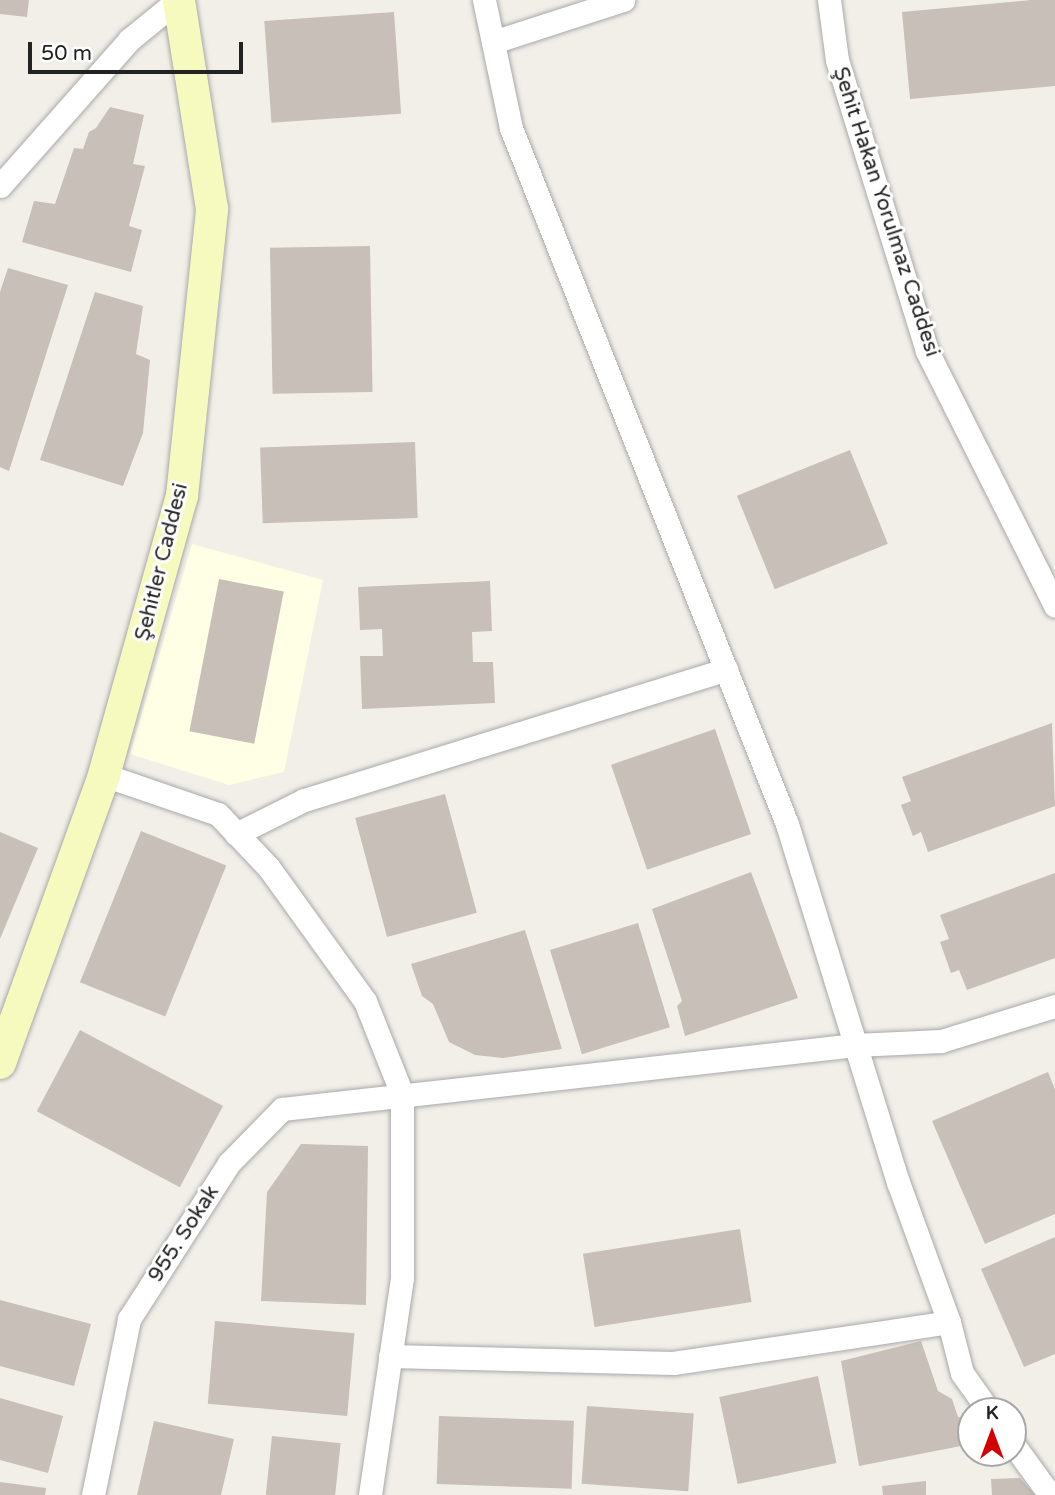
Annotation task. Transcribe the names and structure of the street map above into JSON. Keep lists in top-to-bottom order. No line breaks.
{"streets":{"street":["Şehit Hakan Yorulmaz Caddesi","Şehitler Caddesi","955. Sokak"]},"scale_bar":"50 m","north":"top"}
